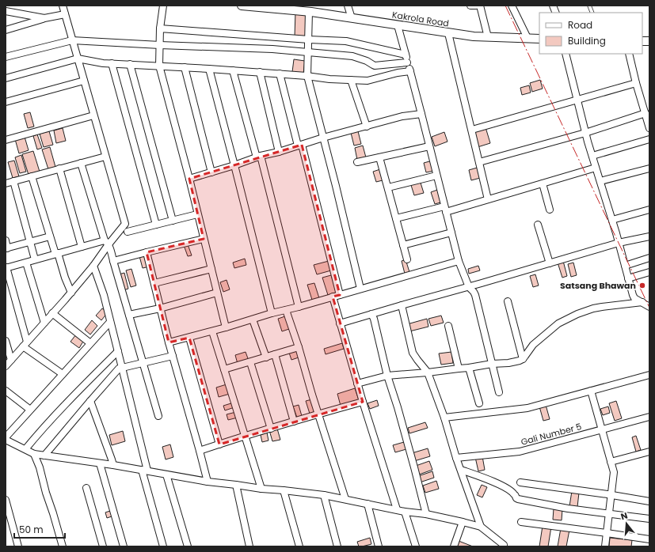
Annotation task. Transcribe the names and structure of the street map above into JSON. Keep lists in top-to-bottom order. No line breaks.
{"streets":{"street":["Kakrola Road","Gali Number 5"]},"places":["Satsang Bhawan"],"legend":["Road","Building"],"scale_bar":"50 m","north":"top"}
